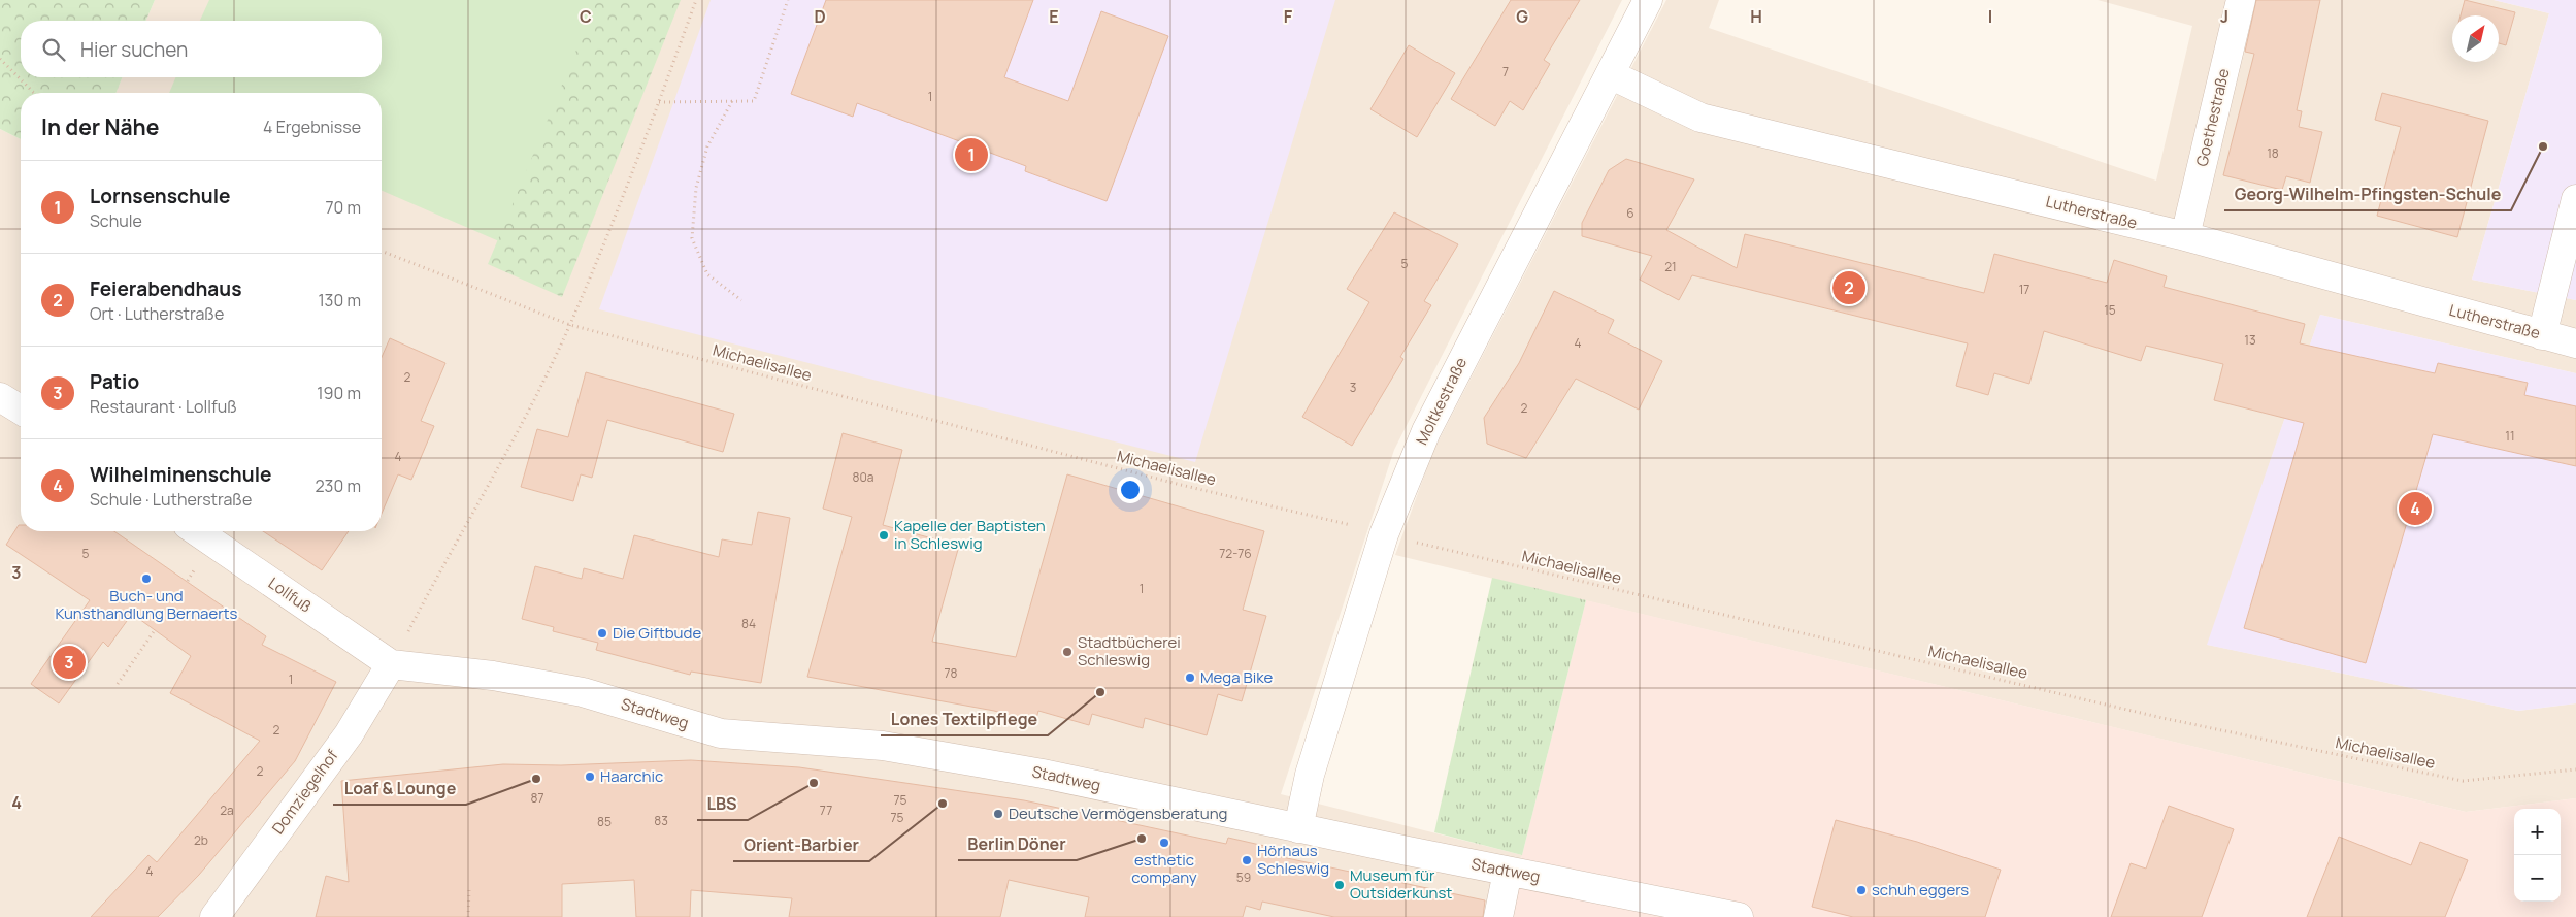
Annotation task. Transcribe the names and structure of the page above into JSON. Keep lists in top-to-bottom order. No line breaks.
{"streets":{"street":["Goethestraße","Lutherstraße","Moltkestraße","Lollfuß","Stadtweg","Domziegelhof"],"path":["Michaelisallee"]},"crossings":[["Goethestraße","Lutherstraße"],["Lutherstraße","Moltkestraße"],["Michaelisallee","Moltkestraße"],["Moltkestraße","Stadtweg"],["Lollfuß","Stadtweg"],["Lollfuß","Domziegelhof"],["Stadtweg","Domziegelhof"]],"places":["Georg-Wilhelm-Pfingsten-Schule","Kapelle der Baptisten in Schleswig","Buch- und Kunsthandlung Bernaerts","Die Giftbude","Stadtbücherei Schleswig","Mega Bike","Lones Textilpflege","Haarchic","Loaf & Lounge","LBS","Orient-Barbier","Deutsche Vermögensberatung","Berlin Döner","esthetic company","Hörhaus Schleswig","Museum für Outsiderkunst","schuh eggers"],"house_numbers":["7","1","18","6","5","21","17","15","13","4","2","3","2","11","4","80a","5","72-76","1","84","78","1","2","2","87","75","2a","77","75","83","85","2b","4","59"],"north":"top right","page":{"search":"Hier suchen","heading":["In der Nähe","4 Ergebnisse"],"pins":["1","2","4","3"],"list":[{"mark":"1","name":"Lornsenschule","note":"Schule","value":"70 m"},{"mark":"2","name":"Feierabendhaus","note":"Ort · Lutherstraße","value":"130 m"},{"mark":"3","name":"Patio","note":"Restaurant · Lollfuß","value":"190 m"},{"mark":"4","name":"Wilhelminenschule","note":"Schule · Lutherstraße","value":"230 m"}],"map_buttons":["+","−"]},"grid":{"columns":["C","D","E","F","G","H","I","J"],"rows":["3","4"]}}
